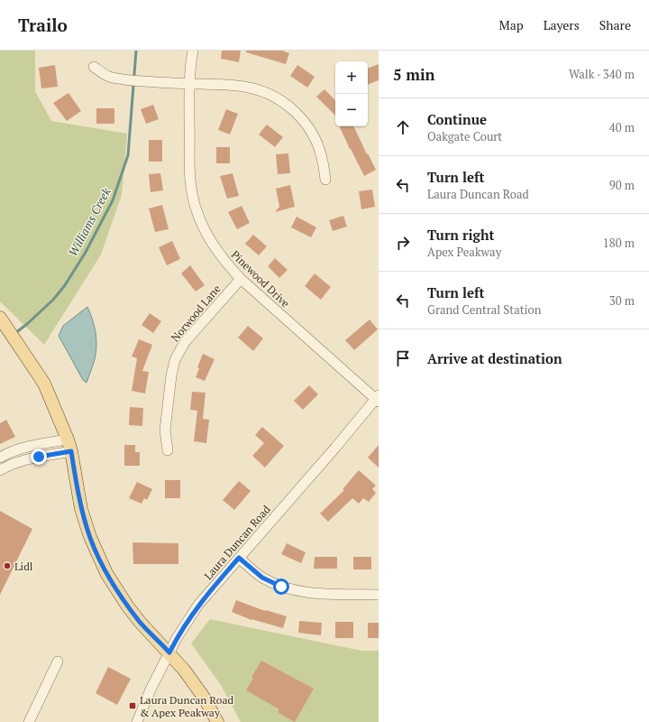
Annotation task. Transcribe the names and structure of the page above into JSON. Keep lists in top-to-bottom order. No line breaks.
{"streets":{"street":["Pinewood Drive","Norwood Lane","Laura Duncan Road"]},"crossings":[["Pinewood Drive","Norwood Lane"],["Pinewood Drive","Laura Duncan Road"]],"water":["Williams Creek"],"places":{"other":["Lidl"],"transit":["Laura Duncan Road & Apex Peakway"]},"page":{"header":"Trailo","nav":["Map","Layers","Share"],"heading":["5 min","Walk · 340 m"],"map_buttons":["+","−"],"list":[["Continue","Oakgate Court","40 m"],["Turn left","Laura Duncan Road","90 m"],["Turn right","Apex Peakway","180 m"],["Turn left","Grand Central Station","30 m"],"Arrive at destination"]}}
